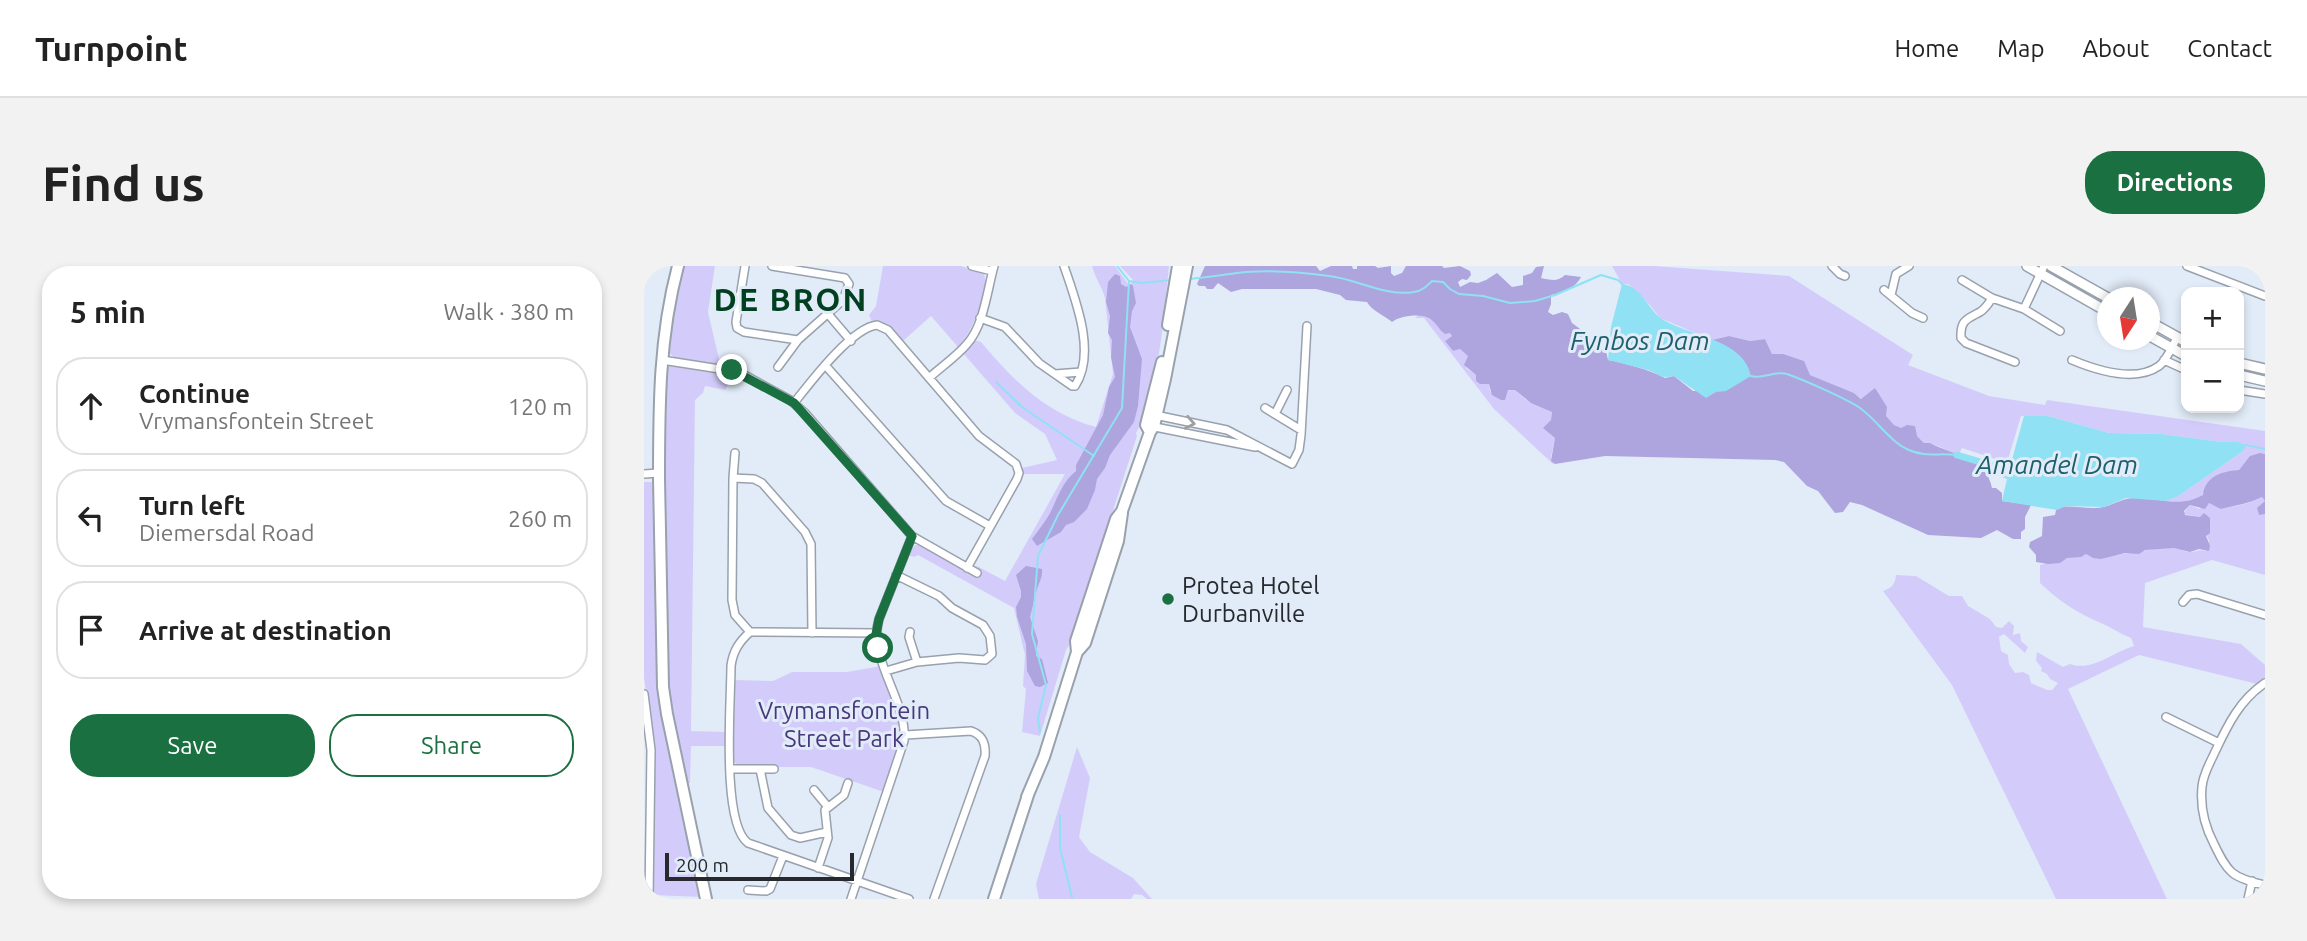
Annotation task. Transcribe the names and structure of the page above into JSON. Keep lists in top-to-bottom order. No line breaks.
{"districts":["DE BRON"],"water":["Fynbos Dam","Amandel Dam"],"parks":["Vrymansfontein Street Park"],"places":["Protea Hotel Durbanville"],"scale_bar":"200 m","north":"bottom","page":{"header":"Turnpoint","nav":["Home","Map","About","Contact"],"buttons":["Directions",["Save","Share"]],"title":"Find us","heading":["5 min","Walk · 380 m"],"map_buttons":["+","−"],"list":[["Continue","Vrymansfontein Street","120 m"],["Turn left","Diemersdal Road","260 m"],"Arrive at destination"],"scale":"200 m"}}
